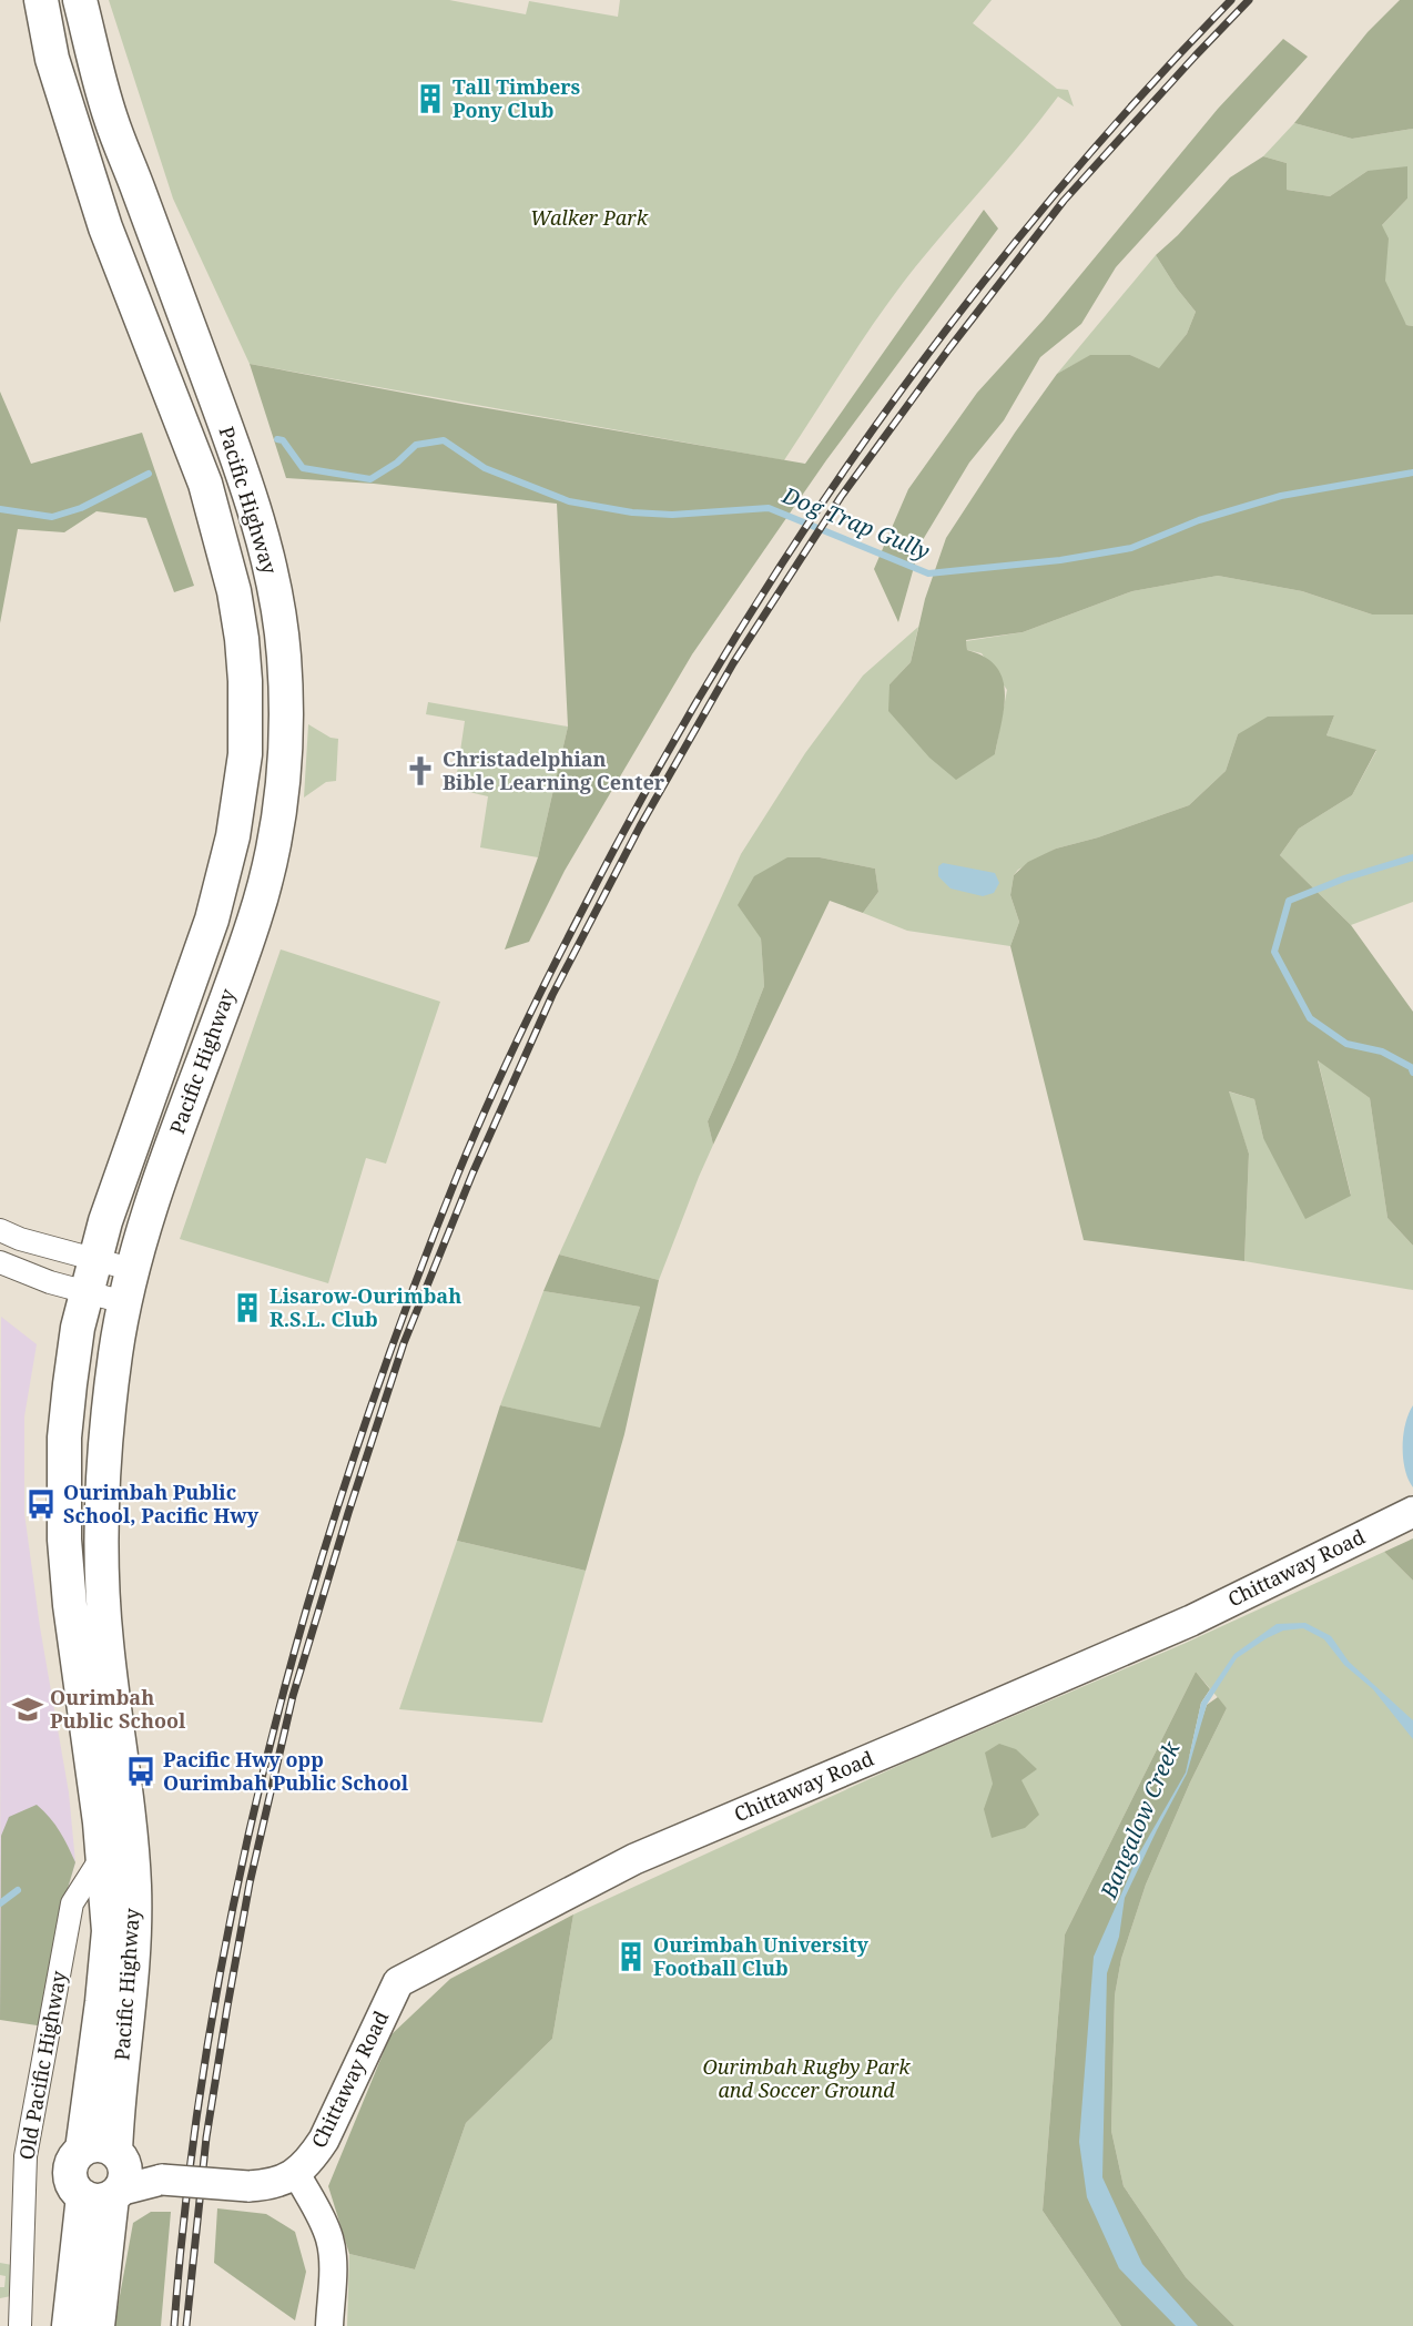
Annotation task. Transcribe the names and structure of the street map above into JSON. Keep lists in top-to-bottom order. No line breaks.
{"streets":{"main road":["Pacific Highway","Chittaway Road"],"street":["Old Pacific Highway"]},"crossings":[["Pacific Highway","Old Pacific Highway"]],"water":["Dog Trap Gully","Bangalow Creek"],"parks":["Walker Park","Ourimbah Rugby Park and Soccer Ground"],"places":{"building":["Tall Timbers Pony Club","Lisarow-Ourimbah R.S.L. Club","Ourimbah University Football Club"],"church":["Christadelphian Bible Learning Center"],"bus stop":["Ourimbah Public School, Pacific Hwy","Pacific Hwy opp Ourimbah Public School"],"school or university":["Ourimbah Public School"]}}
